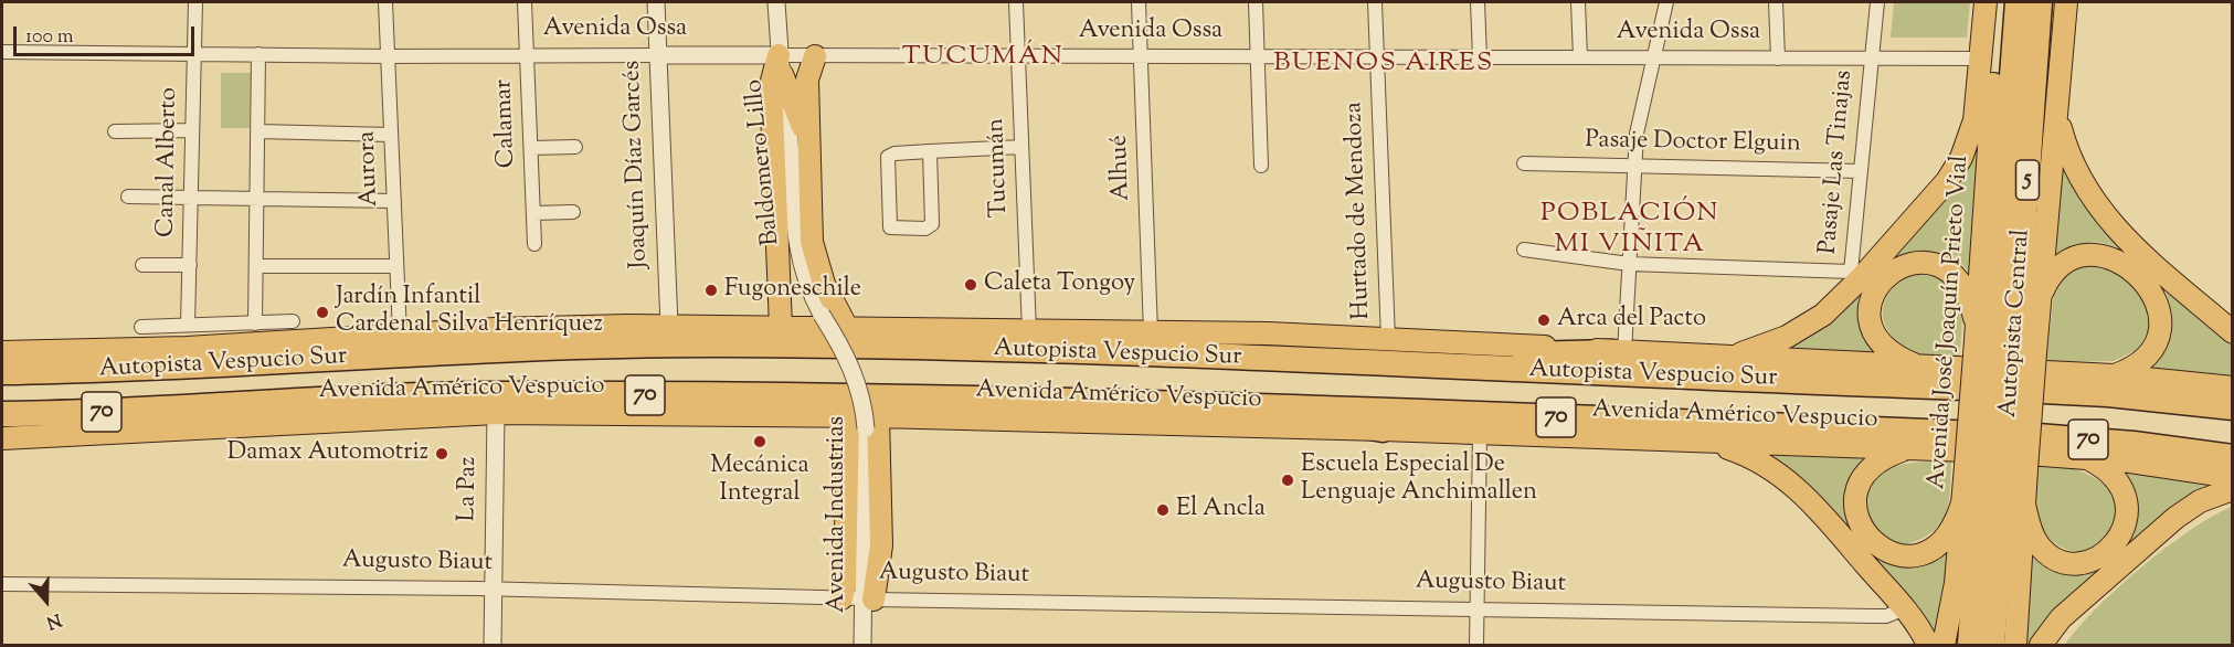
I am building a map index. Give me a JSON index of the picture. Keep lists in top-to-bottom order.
{
  "streets": {
    "highway": [
      "5",
      "Autopista Central",
      "Autopista Vespucio Sur",
      "70"
    ],
    "main road": ["Avenida José Joaquín Prieto Vial", "Avenida Américo Vespucio"],
    "street": [
      "Avenida Ossa",
      "Calamar",
      "Pasaje Doctor Elguin",
      "Canal Alberto",
      "Baldomero Lillo",
      "Pasaje Las Tinajas",
      "Joaquín Díaz Garcés",
      "Tucumán",
      "Alhué",
      "Aurora",
      "Hurtado de Mendoza",
      "La Paz",
      "Avenida Industrias",
      "Augusto Biaut"
    ]
  },
  "crossings": [
    ["Avenida Ossa", "Calamar"],
    ["Avenida Ossa", "Canal Alberto"],
    ["Avenida Ossa", "Baldomero Lillo"],
    ["Avenida Ossa", "Pasaje Las Tinajas"],
    ["Avenida Ossa", "Joaquín Díaz Garcés"],
    ["Avenida Ossa", "Tucumán"],
    ["Avenida Ossa", "Alhué"],
    ["Avenida Ossa", "Aurora"],
    ["Avenida Ossa", "Hurtado de Mendoza"],
    ["Avenida Ossa", "Avenida José Joaquín Prieto Vial"],
    ["Pasaje Doctor Elguin", "Pasaje Las Tinajas"],
    ["Baldomero Lillo", "Avenida Industrias"],
    ["Avenida José Joaquín Prieto Vial", "Autopista Central"],
    ["Avenida Américo Vespucio", "La Paz"],
    ["Avenida Américo Vespucio", "Avenida Industrias"],
    ["La Paz", "Augusto Biaut"],
    ["Avenida Industrias", "Augusto Biaut"]
  ],
  "districts": ["TUCUMÁN", "BUENOS AIRES", "POBLACIÓN MI VIÑITA"],
  "places": [
    "Caleta Tongoy",
    "Fugoneschile",
    "Jardín Infantil Cardenal Silva Henríquez",
    "Arca del Pacto",
    "Mecánica Integral",
    "Damax Automotriz",
    "Escuela Especial De Lenguaje Anchimallen",
    "El Ancla"
  ],
  "scale_bar": "100 m",
  "north": "bottom"
}
